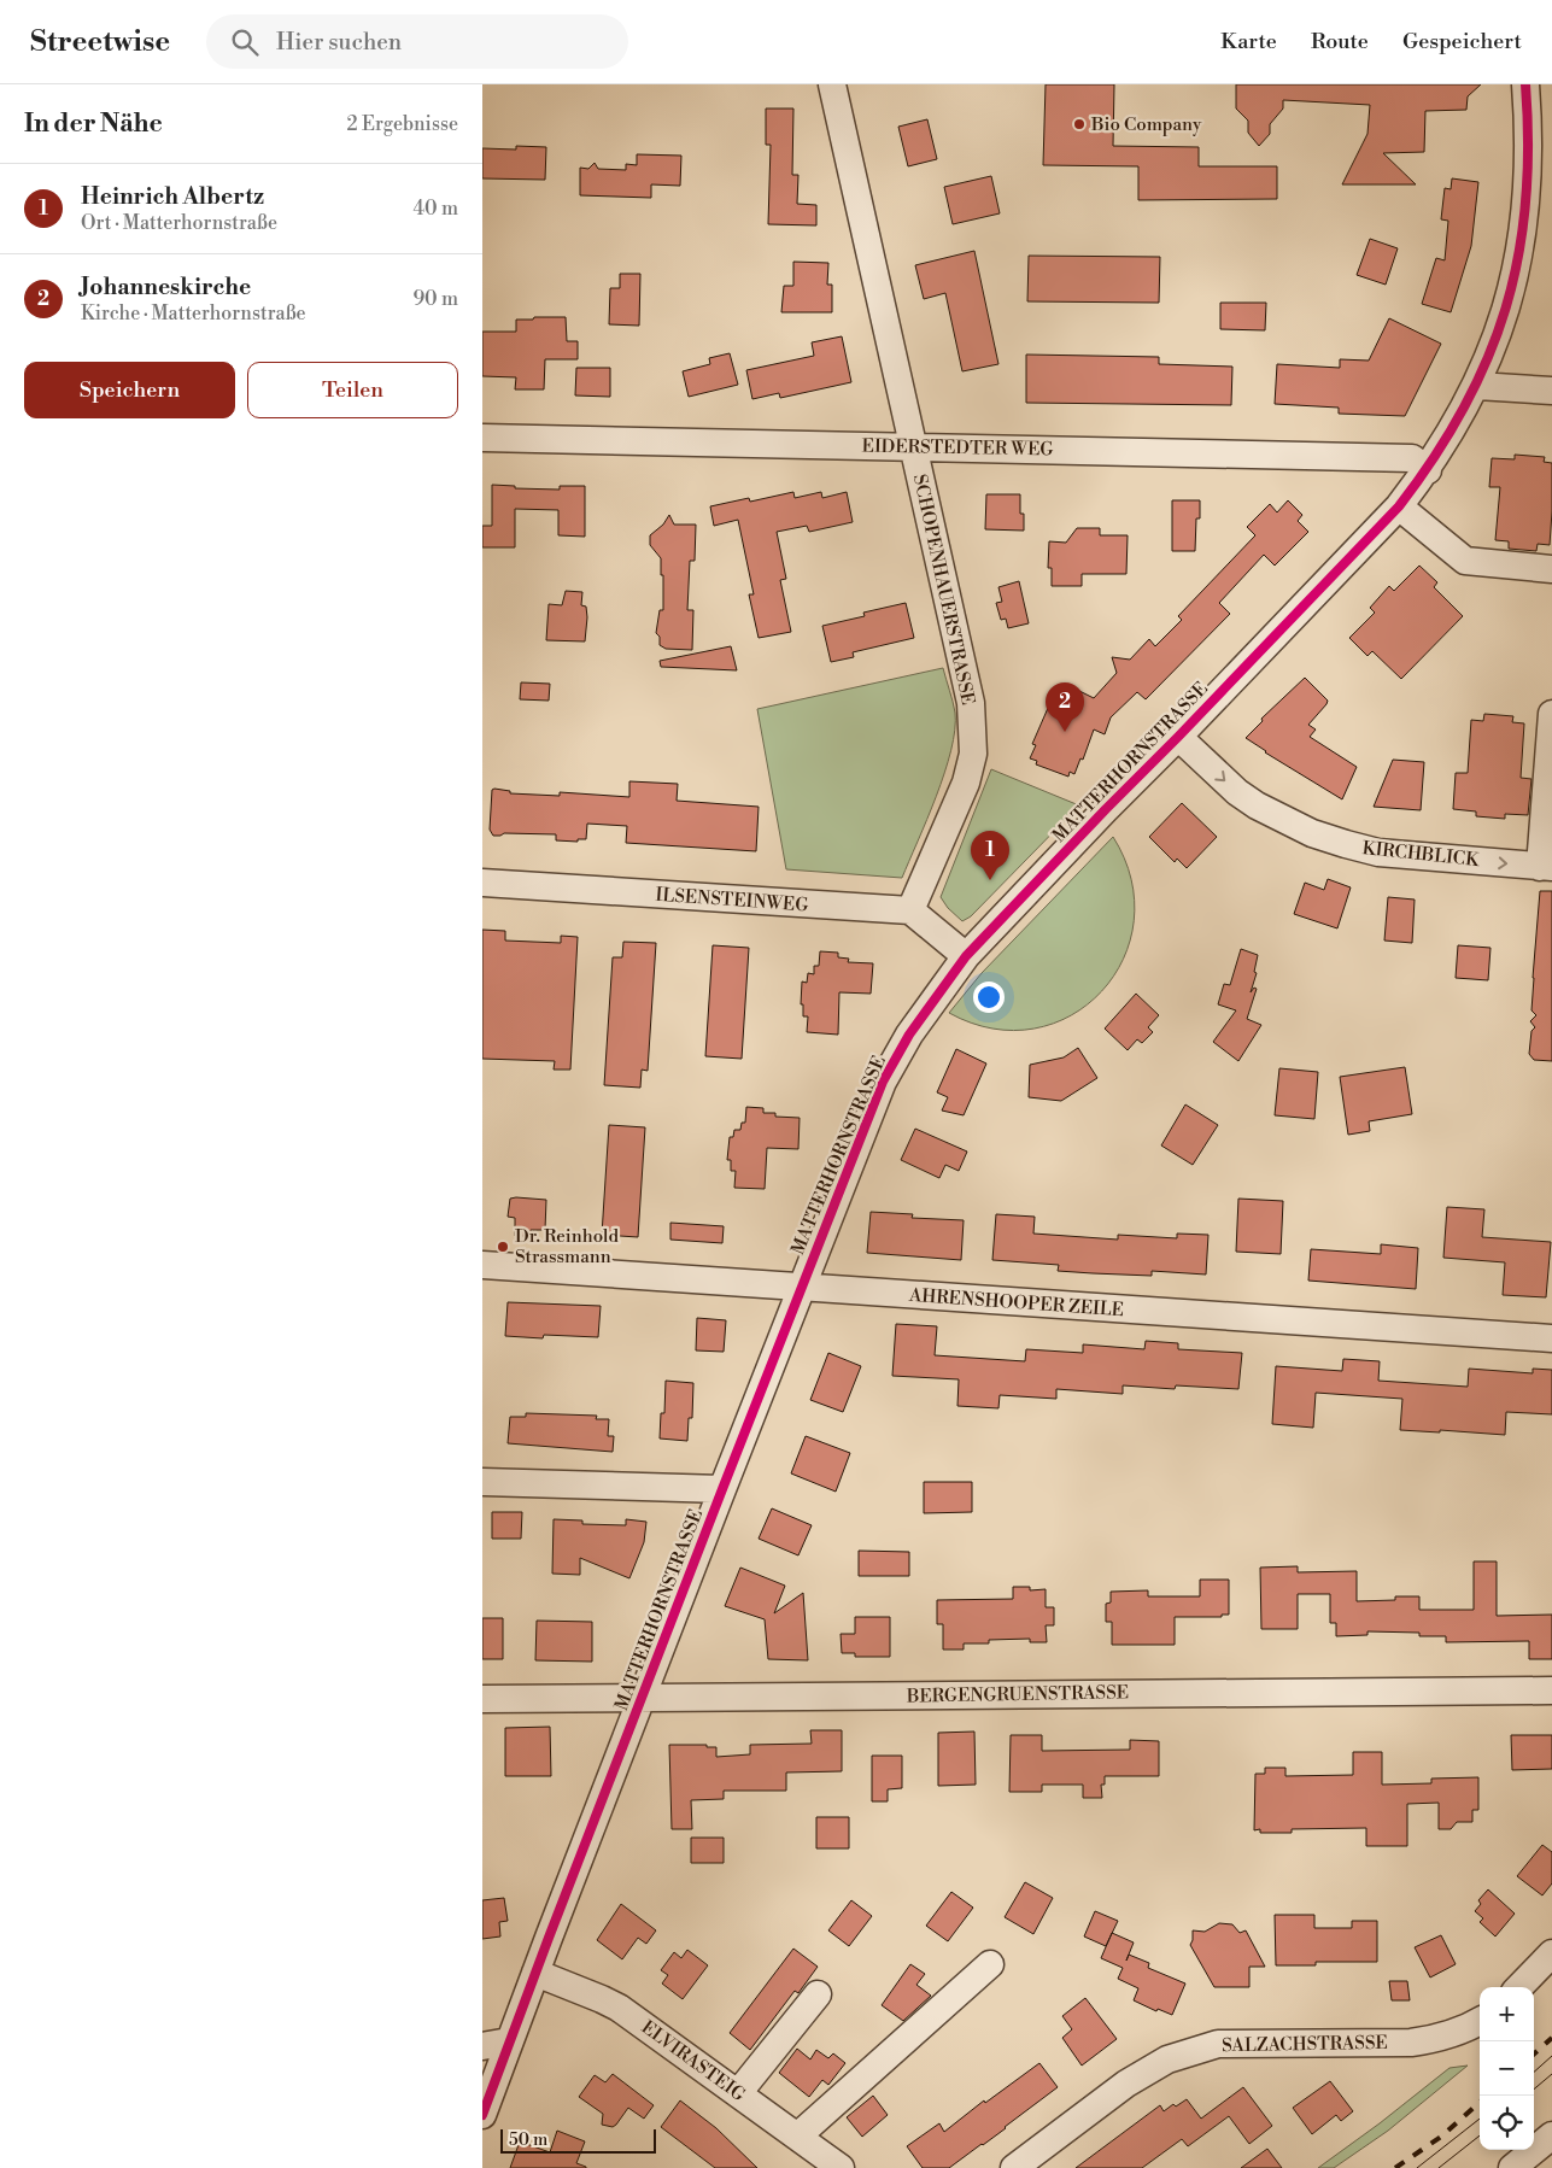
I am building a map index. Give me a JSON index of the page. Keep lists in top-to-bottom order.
{
  "streets": {
    "street": [
      "EIDERSTEDTER WEG",
      "SCHOPENHAUERSTRASSE",
      "MATTERHORNSTRASSE",
      "KIRCHBLICK",
      "ILSENSTEINWEG",
      "AHRENSHOOPER ZEILE",
      "BERGENGRUENSTRASSE",
      "SALZACHSTRASSE",
      "ELVIRASTEIG"
    ]
  },
  "crossings": [
    ["EIDERSTEDTER WEG", "SCHOPENHAUERSTRASSE"],
    ["EIDERSTEDTER WEG", "MATTERHORNSTRASSE"],
    ["SCHOPENHAUERSTRASSE", "ILSENSTEINWEG"],
    ["MATTERHORNSTRASSE", "KIRCHBLICK"],
    ["MATTERHORNSTRASSE", "AHRENSHOOPER ZEILE"],
    ["MATTERHORNSTRASSE", "BERGENGRUENSTRASSE"],
    ["MATTERHORNSTRASSE", "ELVIRASTEIG"]
  ],
  "one_way": ["KIRCHBLICK"],
  "places": ["Bio Company", "Dr. Reinhold Strassmann"],
  "scale_bar": "50 m",
  "page": {
    "header": "Streetwise",
    "search": "Hier suchen",
    "nav": ["Karte", "Route", "Gespeichert"],
    "heading": ["In der Nähe", "2 Ergebnisse"],
    "list": [
      {
        "mark": "1",
        "name": "Heinrich Albertz",
        "note": "Ort · Matterhornstraße",
        "value": "40 m"
      },
      {
        "mark": "2",
        "name": "Johanneskirche",
        "note": "Kirche · Matterhornstraße",
        "value": "90 m"
      }
    ],
    "buttons": ["Speichern", "Teilen"],
    "pins": ["2", "1"],
    "map_buttons": ["+", "−"],
    "scale": "50 m"
  }
}
